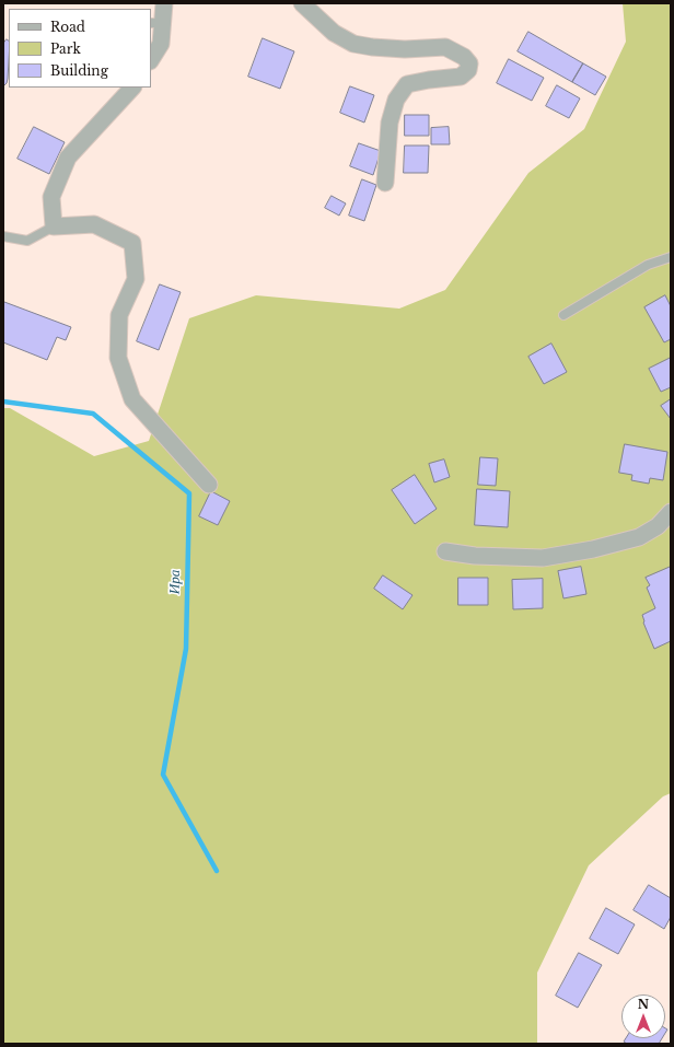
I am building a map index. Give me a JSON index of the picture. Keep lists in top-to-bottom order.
{
  "water": ["Ира"],
  "legend": ["Road", "Park", "Building"],
  "north": "top"
}
